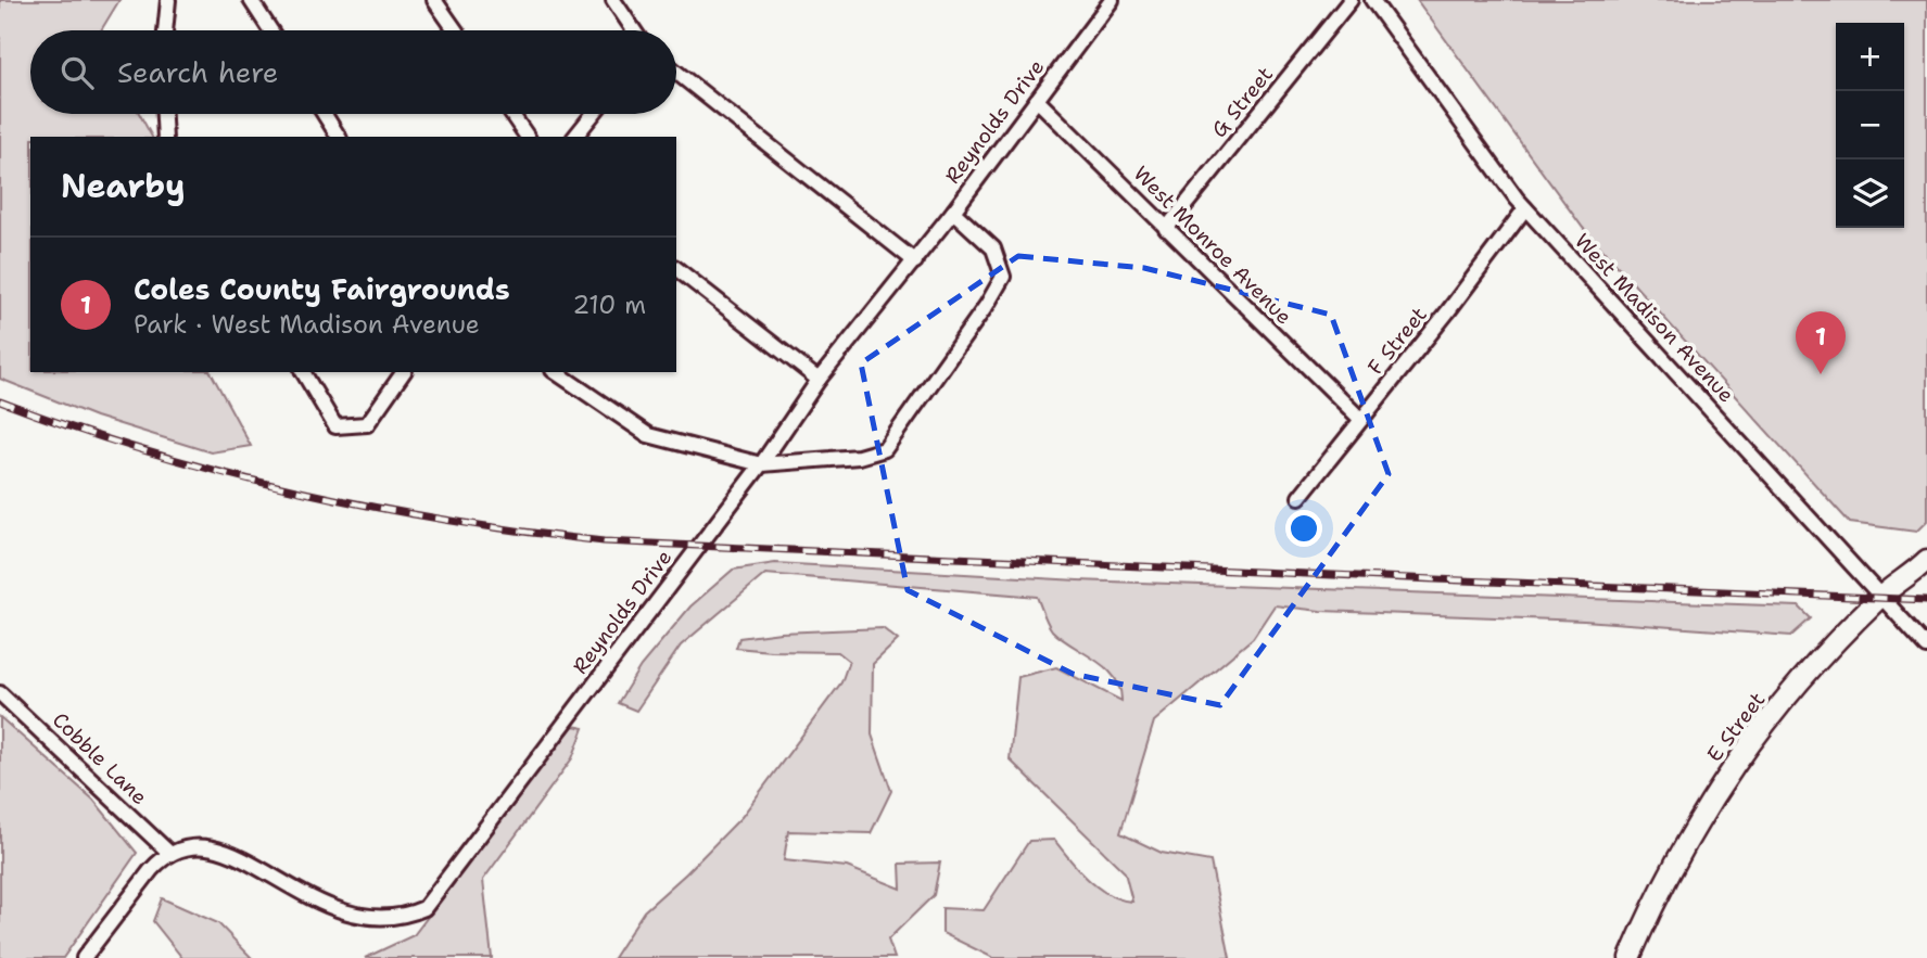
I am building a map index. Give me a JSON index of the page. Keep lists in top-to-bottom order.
{
  "streets": {
    "street": [
      "G Street",
      "Reynolds Drive",
      "West Monroe Avenue",
      "West Madison Avenue",
      "F Street",
      "E Street",
      "Cobble Lane"
    ]
  },
  "crossings": [
    ["G Street", "West Monroe Avenue"],
    ["Reynolds Drive", "West Monroe Avenue"],
    ["West Monroe Avenue", "F Street"],
    ["West Madison Avenue", "F Street"],
    ["West Madison Avenue", "E Street"]
  ],
  "page": {
    "map_buttons": ["+", "−"],
    "search": "Search here",
    "heading": "Nearby",
    "list": [
      {
        "mark": "1",
        "name": "Coles County Fairgrounds",
        "note": "Park · West Madison Avenue",
        "value": "210 m"
      }
    ],
    "pins": "1"
  }
}
